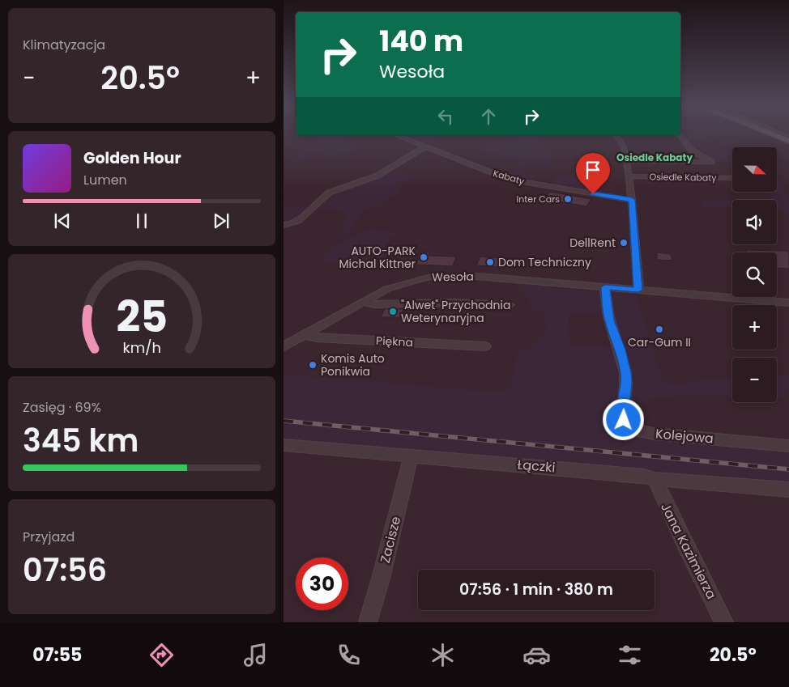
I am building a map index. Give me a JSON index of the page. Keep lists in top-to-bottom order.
{
  "streets": {
    "street": [
      "Kabaty",
      "Osiedle Kabaty",
      "Wesoła",
      "Piękna",
      "Kolejowa",
      "Łączki",
      "Zacisze",
      "Jana Kazimierza"
    ]
  },
  "crossings": [
    ["Wesoła", "Piękna"],
    ["Wesoła", "Kolejowa"],
    ["Łączki", "Zacisze"],
    ["Łączki", "Jana Kazimierza"]
  ],
  "districts": ["Osiedle Kabaty"],
  "places": [
    "Inter Cars",
    "DellRent",
    "AUTO-PARK Michal Kittner",
    "Dom Techniczny",
    "\"Alwet\" Przychodnia Weterynaryjna",
    "Car-Gum II",
    "Komis Auto Ponikwia"
  ],
  "north": "right",
  "page": {
    "tile": [
      "Klimatyzacja",
      ["Zasięg · 69%", "345 km"],
      ["Przyjazd", "07:56"]
    ],
    "turn": ["140 m", "Wesoła"],
    "heat": ["−", "20.5°", "+"],
    "song": ["Golden Hour", "Lumen"],
    "map_buttons": ["+", "−"],
    "limit": "30",
    "trip": "07:56 · 1 min · 380 m",
    "tabs": ["07:55", "20.5°"],
    "gauge": ["25", "km/h"]
  }
}
